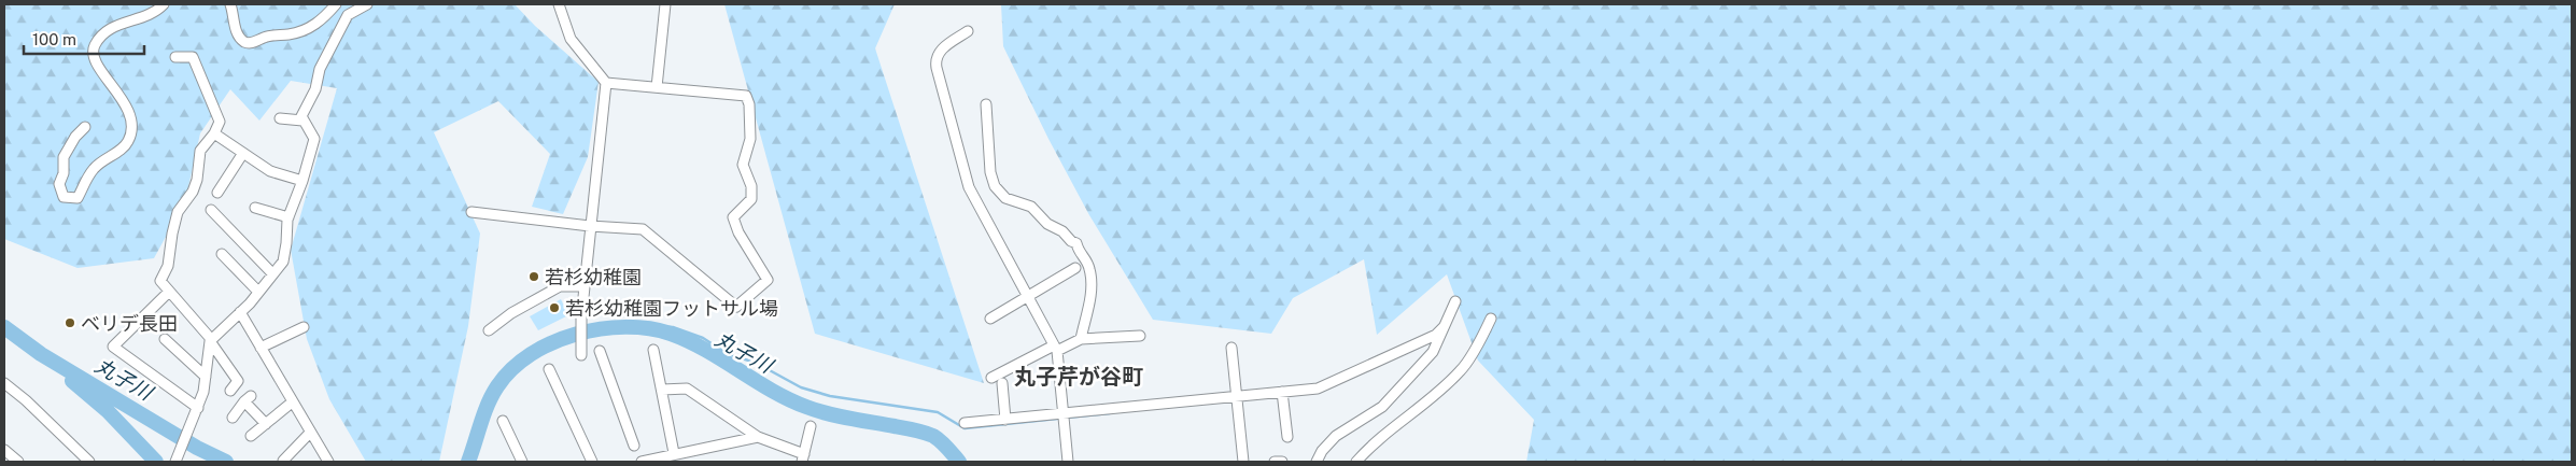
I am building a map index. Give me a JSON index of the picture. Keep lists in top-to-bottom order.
{
  "districts": ["丸子芹が谷町"],
  "water": ["丸子川"],
  "places": ["若杉幼稚園", "若杉幼稚園フットサル場", "ベリデ長田"],
  "scale_bar": "100 m"
}
